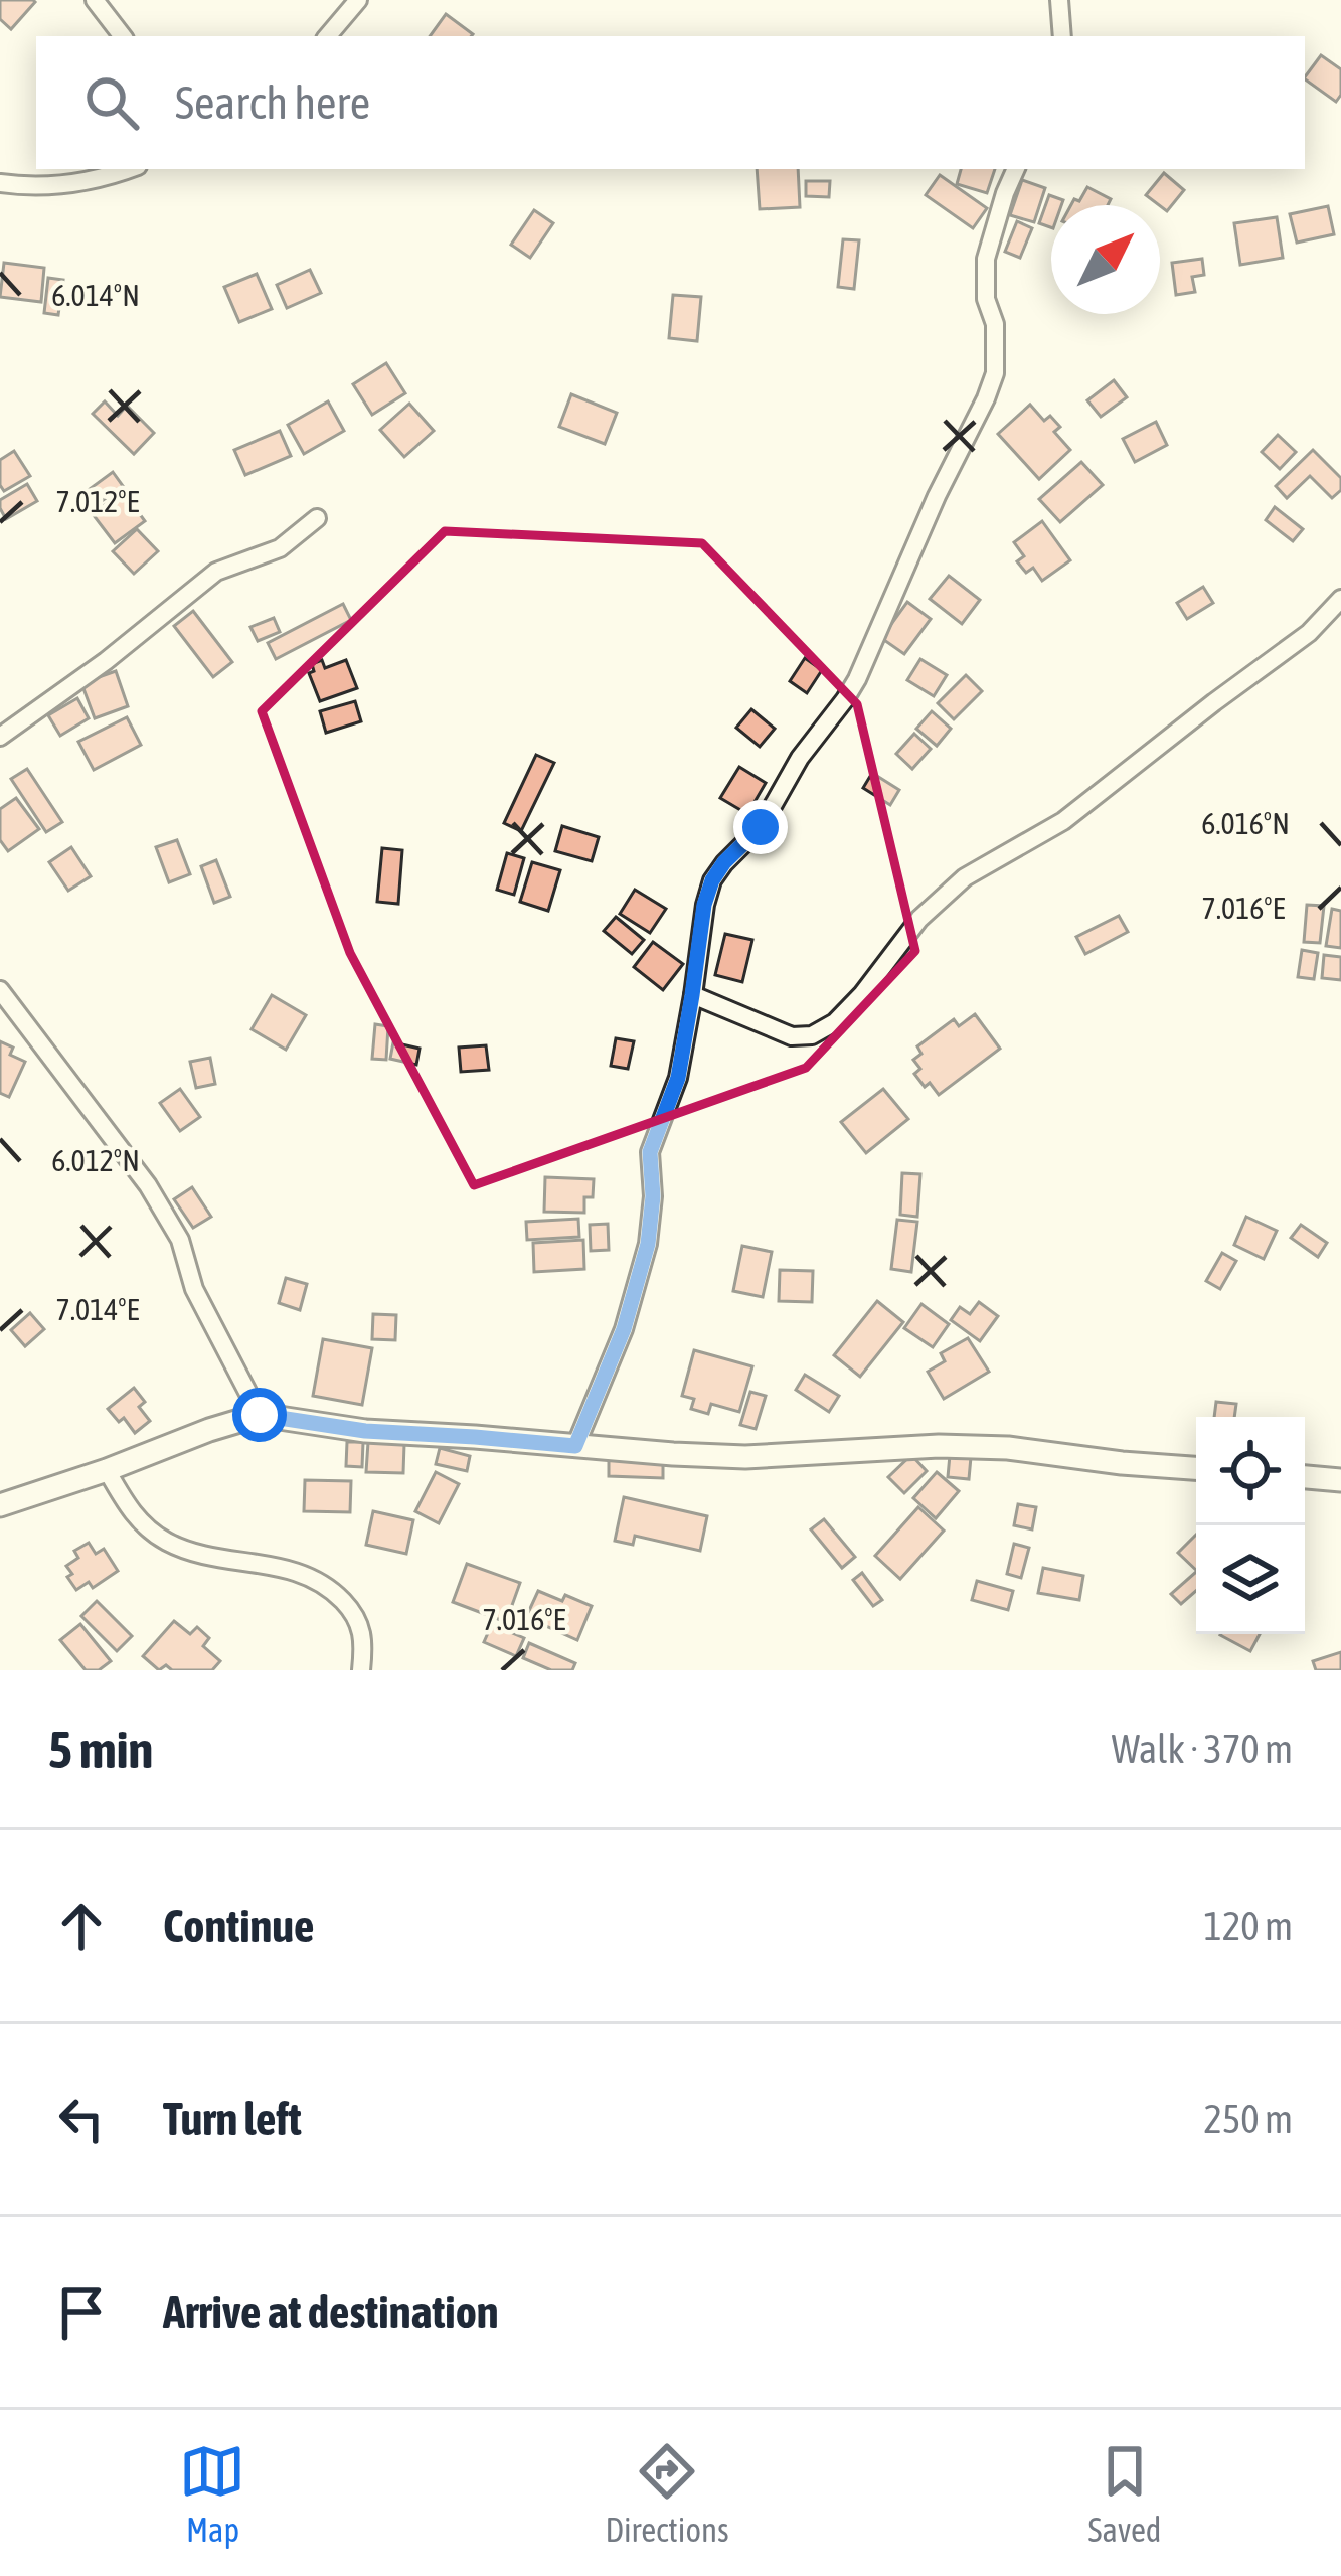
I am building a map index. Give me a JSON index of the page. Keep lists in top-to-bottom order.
{
  "north": "top right",
  "page": {
    "search": "Search here",
    "heading": ["5 min", "Walk · 370 m"],
    "list": [
      ["Continue", "120 m"],
      ["Turn left", "250 m"],
      "Arrive at destination"
    ],
    "nav": ["Map", "Directions", "Saved"]
  },
  "coordinates": [
    "6.014°N",
    "7.012°E",
    "6.016°N",
    "7.016°E",
    "6.012°N",
    "7.014°E"
  ]
}
